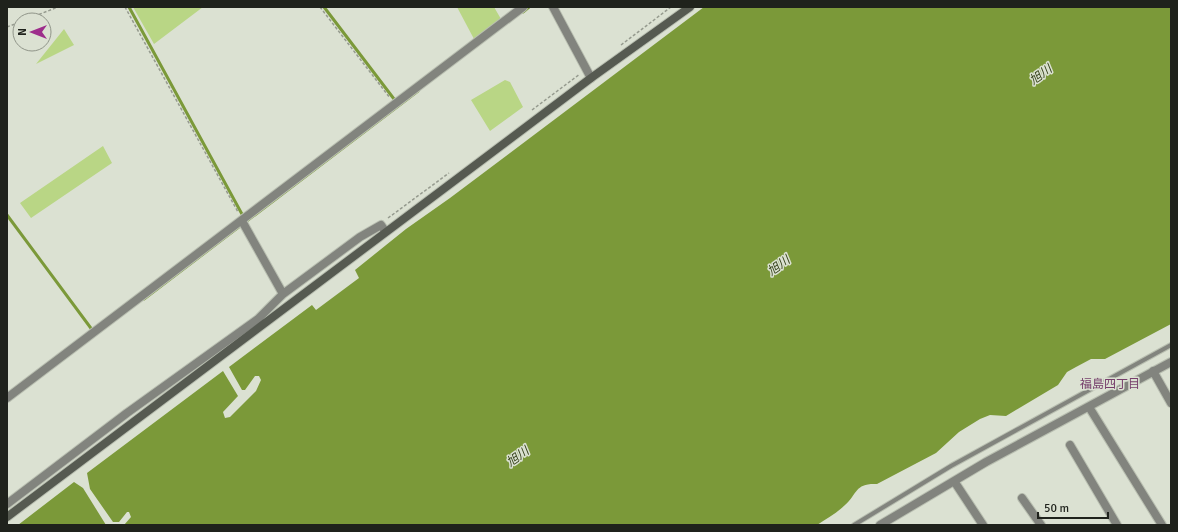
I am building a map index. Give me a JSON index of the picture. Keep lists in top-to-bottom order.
{
  "districts": ["福島四丁目"],
  "water": ["旭川"],
  "scale_bar": "50 m",
  "north": "left"
}
